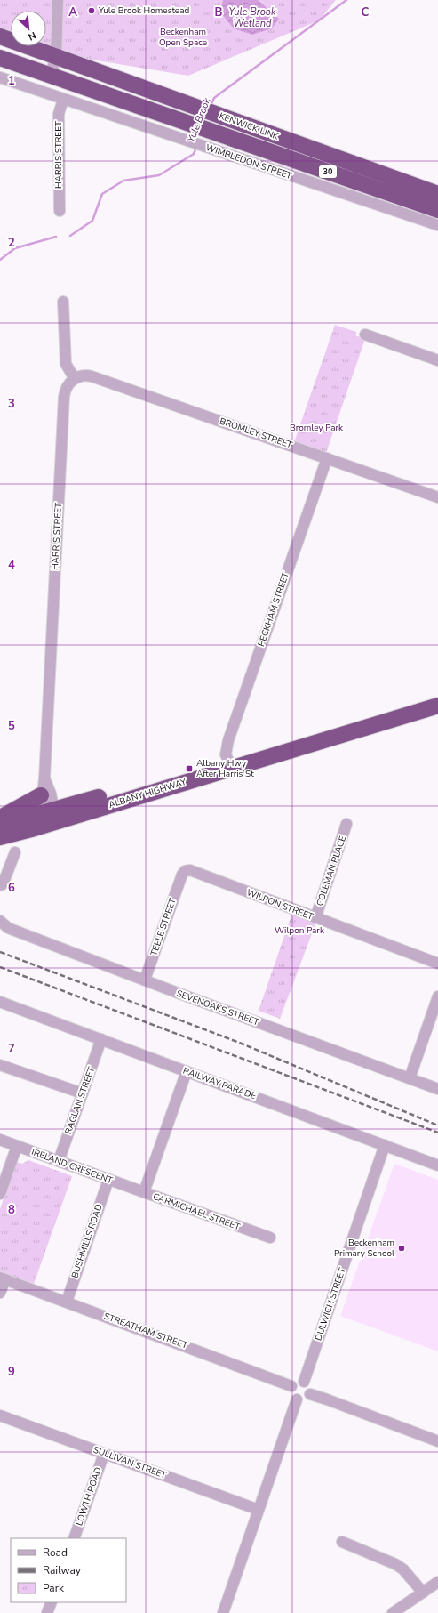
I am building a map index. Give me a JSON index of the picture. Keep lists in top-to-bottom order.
{
  "streets": {
    "highway": ["KENWICK LINK", "30", "ALBANY HIGHWAY"],
    "street": [
      "HARRIS STREET",
      "WIMBLEDON STREET",
      "BROMLEY STREET",
      "PECKHAM STREET",
      "COLEMAN PLACE",
      "WILPON STREET",
      "TEELE STREET",
      "SEVENOAKS STREET",
      "RAILWAY PARADE",
      "RAGLAN STREET",
      "IRELAND CRESCENT",
      "CARMICHAEL STREET",
      "BUSHMILLS ROAD",
      "DULWICH STREET",
      "STREATHAM STREET",
      "SULLIVAN STREET",
      "LOWTH ROAD"
    ]
  },
  "crossings": [
    ["HARRIS STREET", "WIMBLEDON STREET"],
    ["HARRIS STREET", "BROMLEY STREET"],
    ["HARRIS STREET", "ALBANY HIGHWAY"],
    ["BROMLEY STREET", "PECKHAM STREET"],
    ["PECKHAM STREET", "ALBANY HIGHWAY"],
    ["COLEMAN PLACE", "WILPON STREET"],
    ["WILPON STREET", "TEELE STREET"],
    ["TEELE STREET", "SEVENOAKS STREET"],
    ["RAILWAY PARADE", "RAGLAN STREET"],
    ["RAILWAY PARADE", "CARMICHAEL STREET"],
    ["RAILWAY PARADE", "DULWICH STREET"],
    ["RAGLAN STREET", "IRELAND CRESCENT"],
    ["IRELAND CRESCENT", "CARMICHAEL STREET"],
    ["IRELAND CRESCENT", "BUSHMILLS ROAD"],
    ["BUSHMILLS ROAD", "STREATHAM STREET"],
    ["DULWICH STREET", "STREATHAM STREET"],
    ["SULLIVAN STREET", "LOWTH ROAD"]
  ],
  "water": ["Yule Brook Wetland", "Yule Brook"],
  "parks": ["Beckenham Open Space", "Bromley Park", "Wilpon Park"],
  "places": {
    "other": ["Yule Brook Homestead", "Beckenham Primary School"],
    "transit": ["Albany Hwy After Harris St"]
  },
  "legend": ["Road", "Railway", "Park"],
  "north": "bottom right",
  "grid": {
    "columns": ["A", "B", "C"],
    "rows": [
      "1",
      "2",
      "3",
      "4",
      "5",
      "6",
      "7",
      "8",
      "9"
    ]
  }
}
